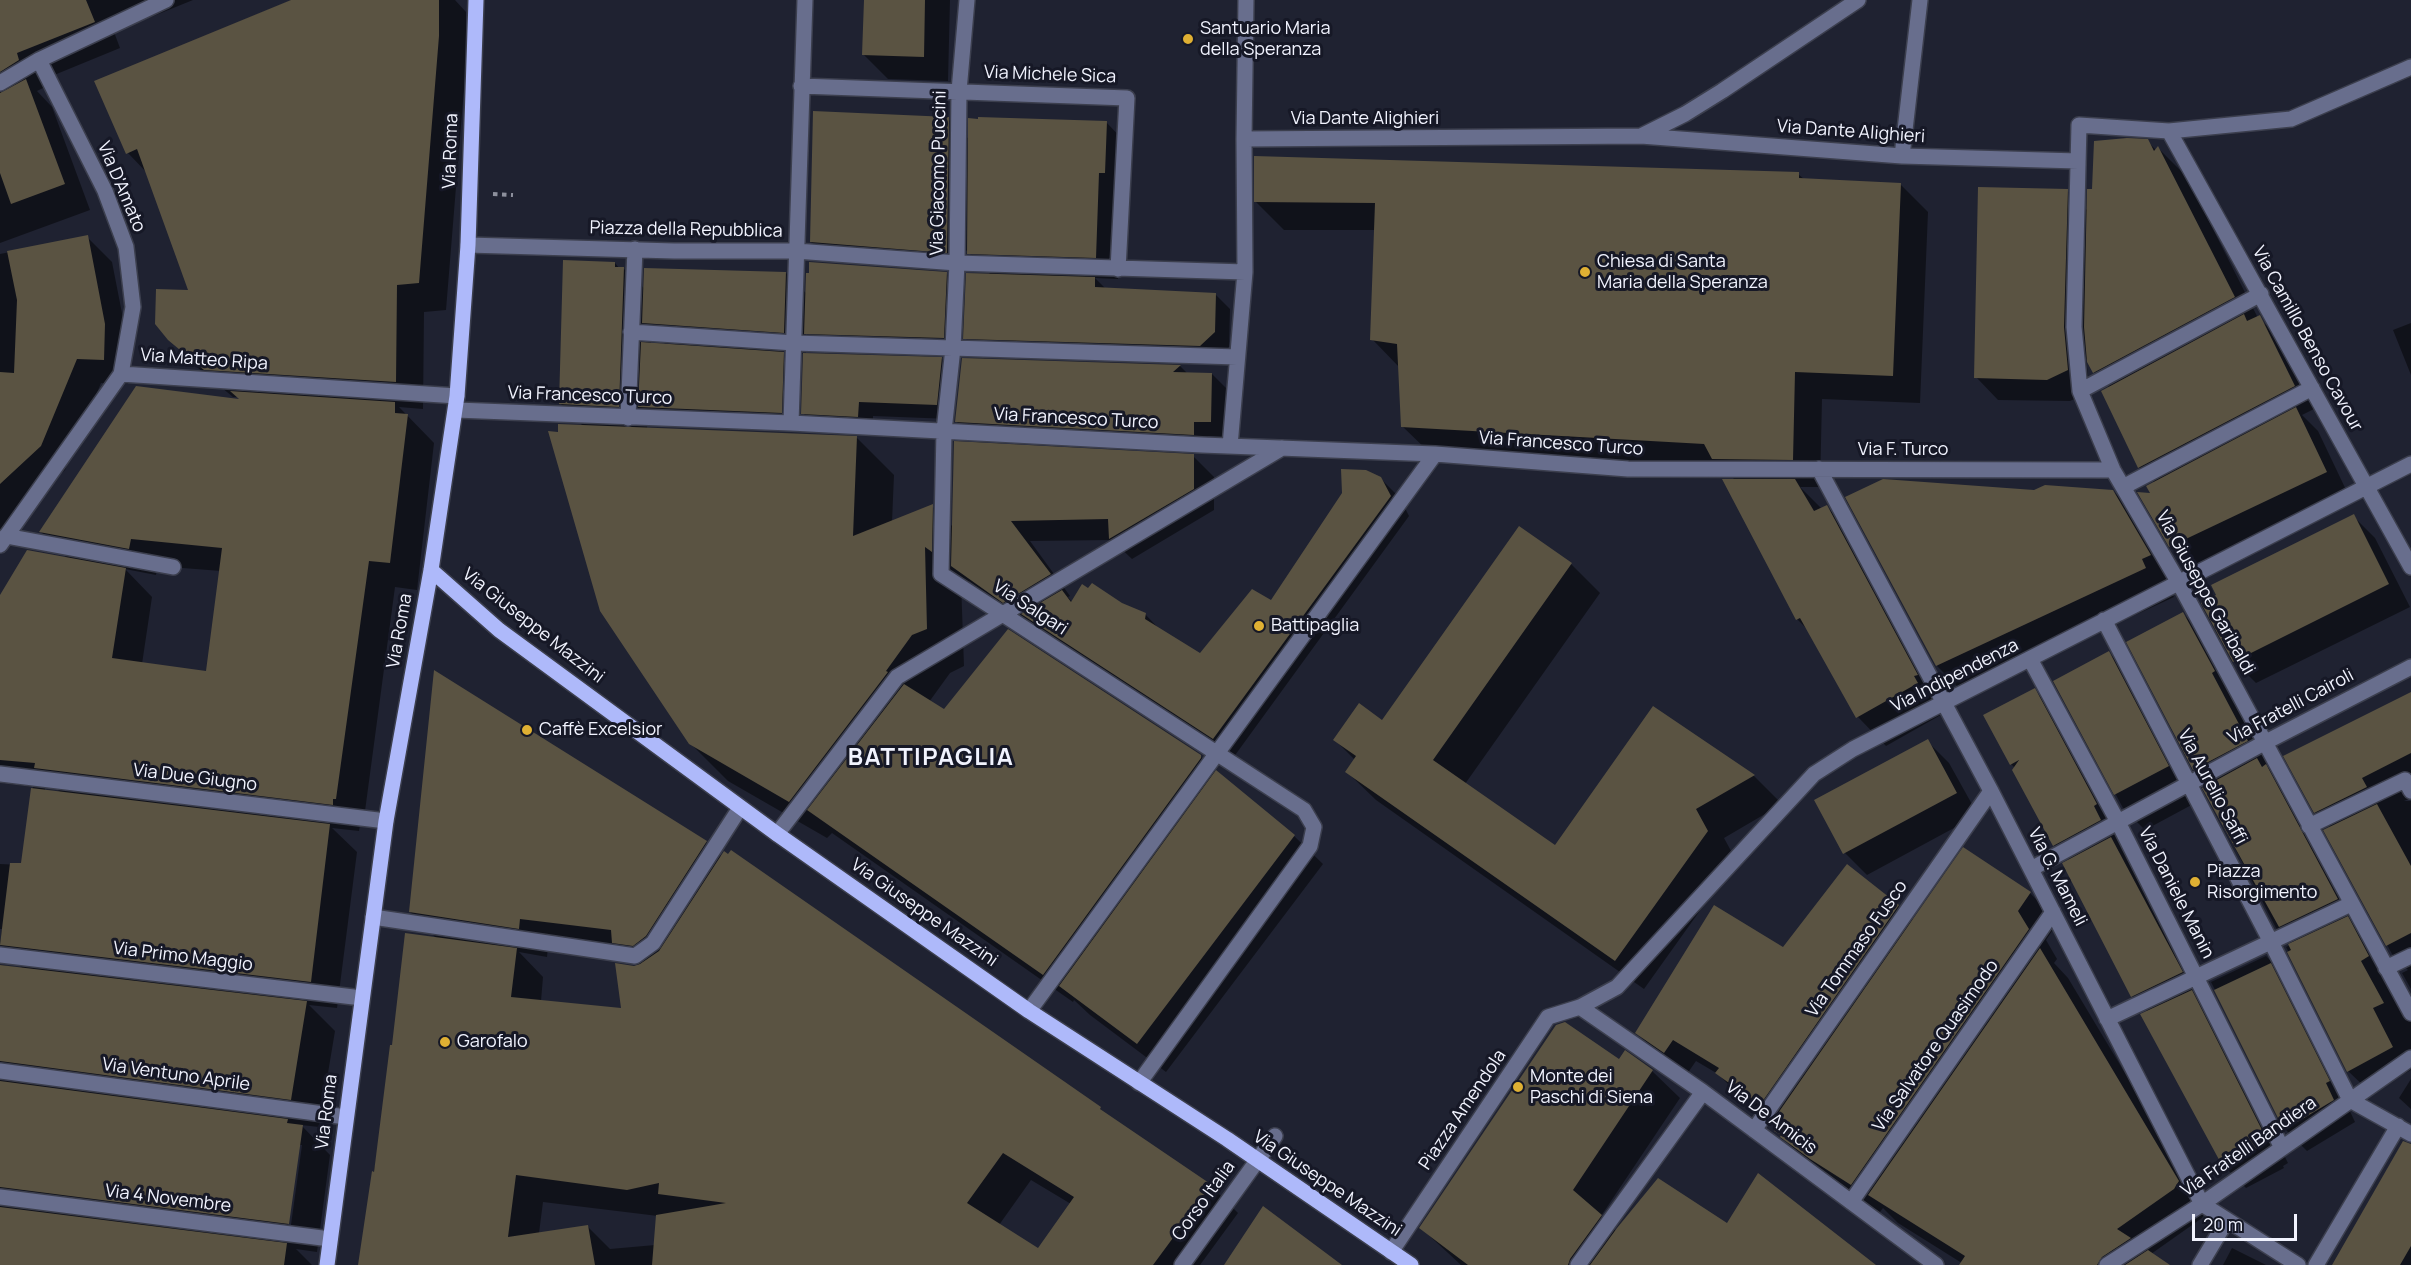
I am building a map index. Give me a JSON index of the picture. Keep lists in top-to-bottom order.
{
  "streets": {
    "main road": ["Via Roma", "Via Giuseppe Mazzini"],
    "street": [
      "Via Michele Sica",
      "Via Dante Alighieri",
      "Via Giacomo Puccini",
      "Via D'Amato",
      "Piazza della Repubblica",
      "Via Camillo Benso Cavour",
      "Via Matteo Ripa",
      "Via Francesco Turco",
      "Via F. Turco",
      "Via Giuseppe Garibaldi",
      "Via Salgari",
      "Via Indipendenza",
      "Via Fratelli Cairoli",
      "Via Due Giugno",
      "Via Aurelio Saffi",
      "Via G. Mameli",
      "Via Daniele Manin",
      "Via Tommaso Fusco",
      "Via Primo Maggio",
      "Via Salvatore Quasimodo",
      "Via Ventuno Aprile",
      "Piazza Amendola",
      "Via De Amicis",
      "Via Fratelli Bandiera",
      "Via 4 Novembre",
      "Corso Italia"
    ]
  },
  "crossings": [
    ["Via Michele Sica", "Via Giacomo Puccini"],
    ["Via Michele Sica", "Piazza della Repubblica"],
    ["Via Dante Alighieri", "Via Giuseppe Garibaldi"],
    ["Via Roma", "Piazza della Repubblica"],
    ["Via Roma", "Via Matteo Ripa"],
    ["Via Roma", "Via Francesco Turco"],
    ["Via Roma", "Via Giuseppe Mazzini"],
    ["Via Roma", "Via Due Giugno"],
    ["Via Roma", "Via Primo Maggio"],
    ["Via Roma", "Via Ventuno Aprile"],
    ["Via Roma", "Via 4 Novembre"],
    ["Via Giacomo Puccini", "Via Francesco Turco"],
    ["Via Giacomo Puccini", "Via Salgari"],
    ["Via D'Amato", "Via Matteo Ripa"],
    ["Via Camillo Benso Cavour", "Via Indipendenza"],
    ["Via Matteo Ripa", "Via Francesco Turco"],
    ["Via Francesco Turco", "Via F. Turco"],
    ["Via Francesco Turco", "Via Salgari"],
    ["Via F. Turco", "Via Giuseppe Garibaldi"],
    ["Via F. Turco", "Via G. Mameli"],
    ["Via Giuseppe Garibaldi", "Via Indipendenza"],
    ["Via Giuseppe Garibaldi", "Via Fratelli Cairoli"],
    ["Via Salgari", "Via Giuseppe Mazzini"],
    ["Via Giuseppe Mazzini", "Piazza Amendola"],
    ["Via Giuseppe Mazzini", "Corso Italia"],
    ["Via Indipendenza", "Via Aurelio Saffi"],
    ["Via Indipendenza", "Via G. Mameli"],
    ["Via Indipendenza", "Via Daniele Manin"],
    ["Via Indipendenza", "Piazza Amendola"],
    ["Via Indipendenza", "Via De Amicis"],
    ["Via Fratelli Cairoli", "Via Aurelio Saffi"],
    ["Via Fratelli Cairoli", "Via G. Mameli"],
    ["Via Fratelli Cairoli", "Via Daniele Manin"],
    ["Via Aurelio Saffi", "Via Fratelli Bandiera"],
    ["Via G. Mameli", "Via Tommaso Fusco"],
    ["Via G. Mameli", "Via Salvatore Quasimodo"],
    ["Via G. Mameli", "Via Fratelli Bandiera"],
    ["Via Daniele Manin", "Via Fratelli Bandiera"],
    ["Via Tommaso Fusco", "Via De Amicis"],
    ["Via Salvatore Quasimodo", "Via De Amicis"],
    ["Piazza Amendola", "Via De Amicis"]
  ],
  "districts": ["BATTIPAGLIA"],
  "places": [
    "Santuario Maria della Speranza",
    "Chiesa di Santa Maria della Speranza",
    "Battipaglia",
    "Caffè Excelsior",
    "Piazza Risorgimento",
    "Garofalo",
    "Monte dei Paschi di Siena"
  ],
  "scale_bar": "20 m"
}
